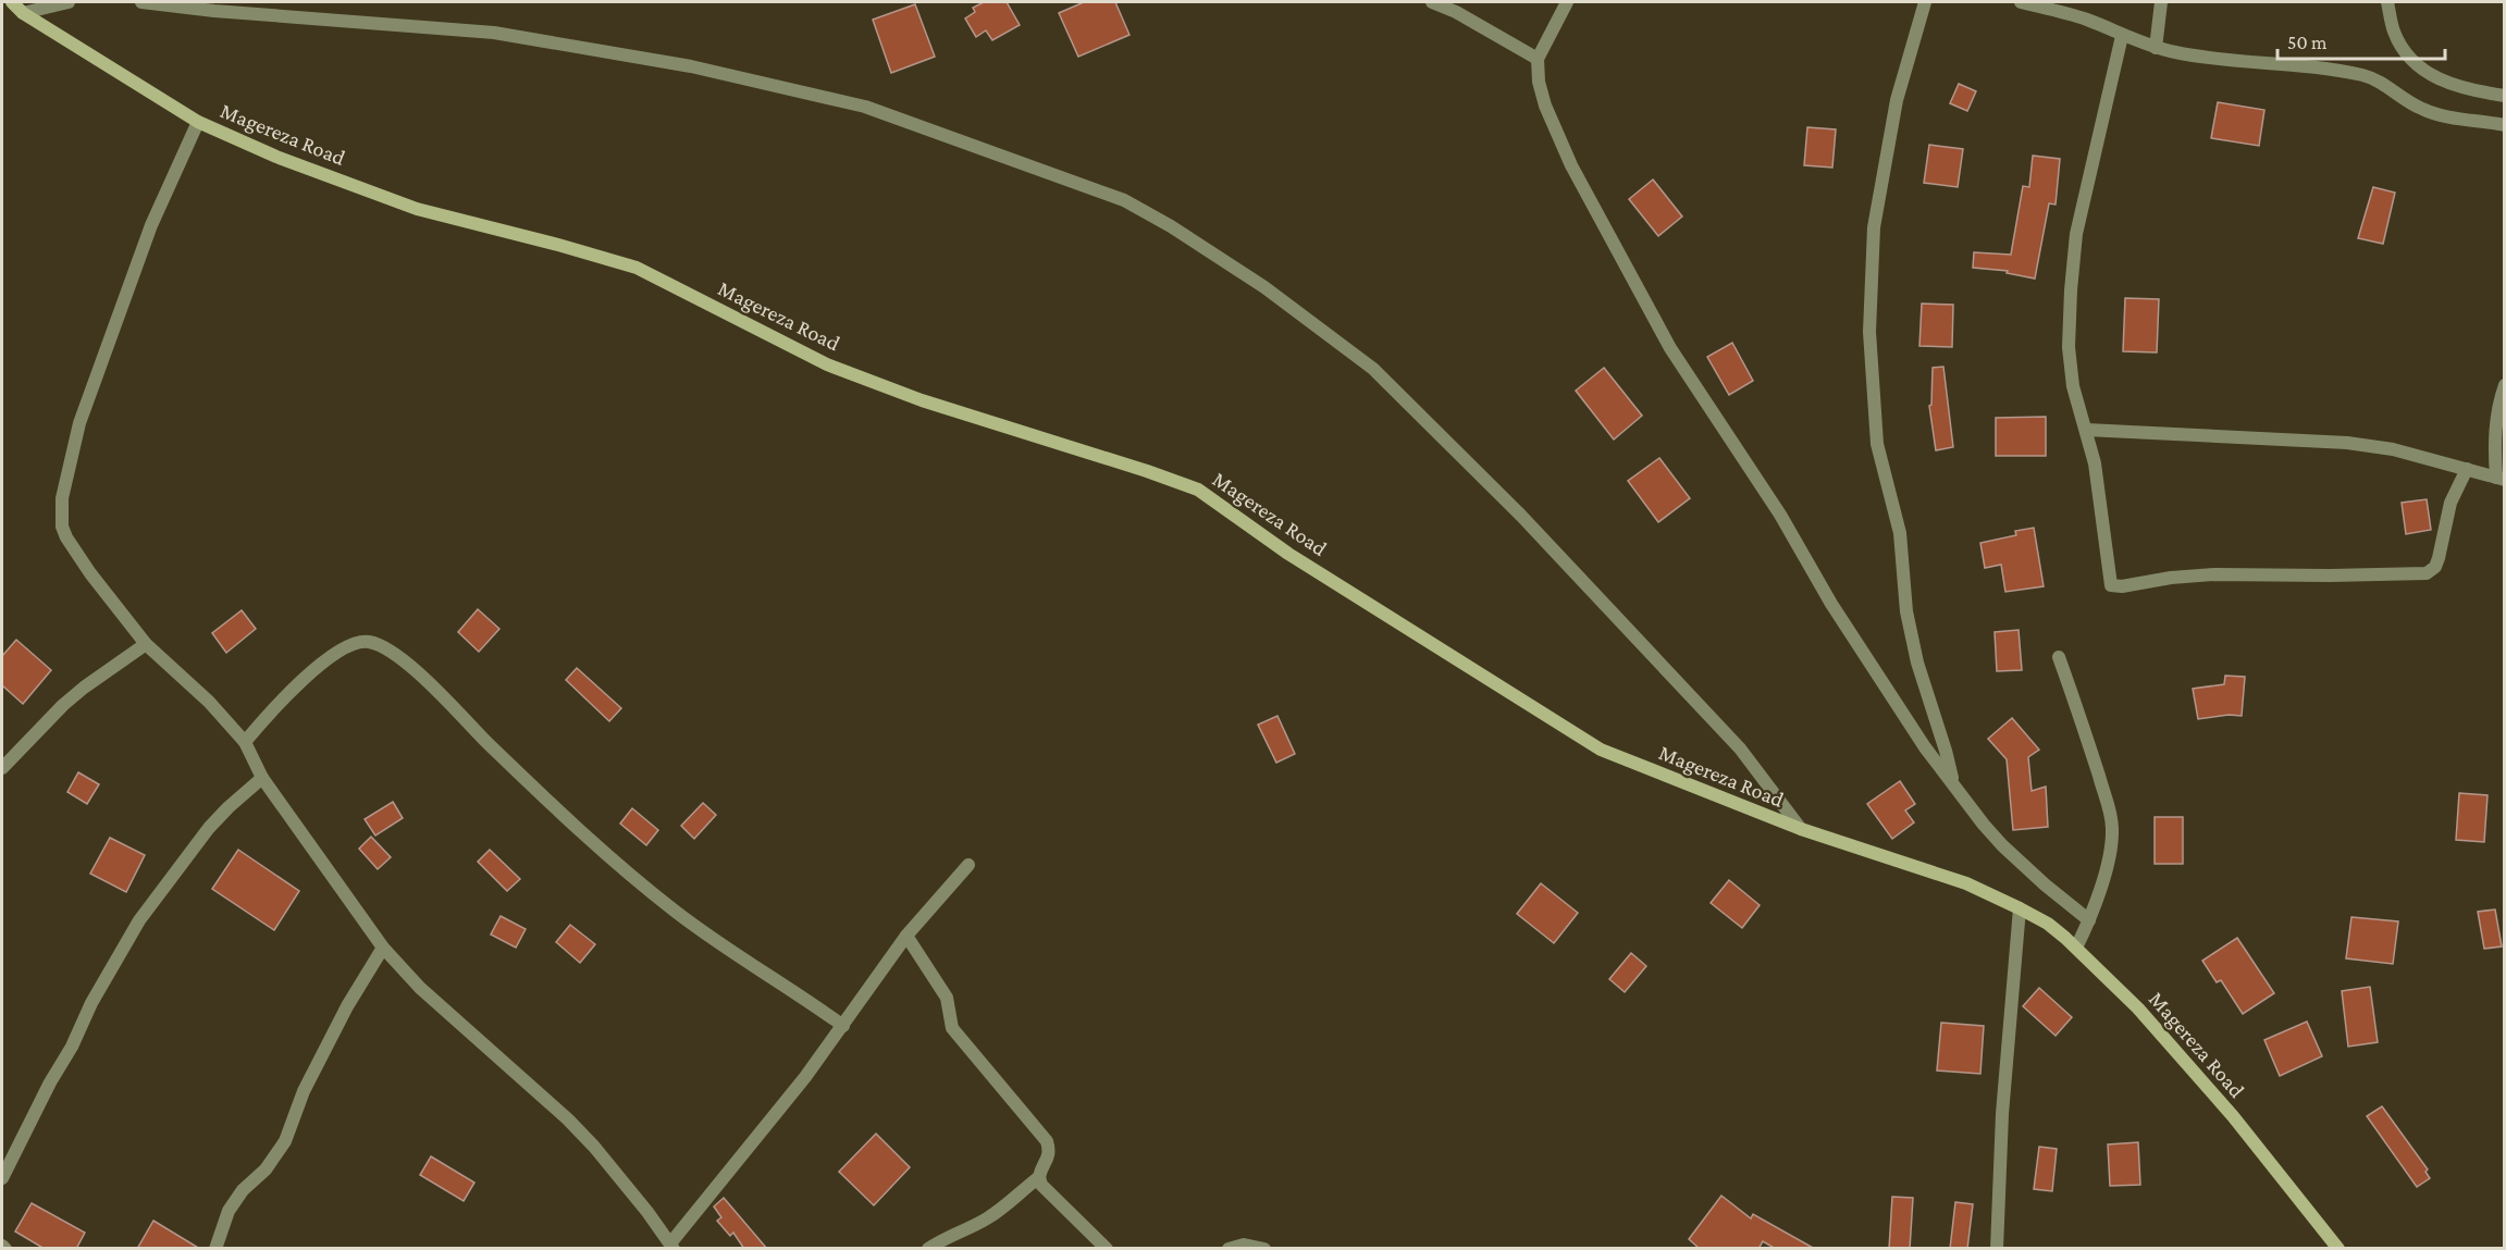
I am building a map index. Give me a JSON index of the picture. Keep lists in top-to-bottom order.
{
  "streets": {
    "street": ["Magereza Road"]
  },
  "scale_bar": "50 m"
}
